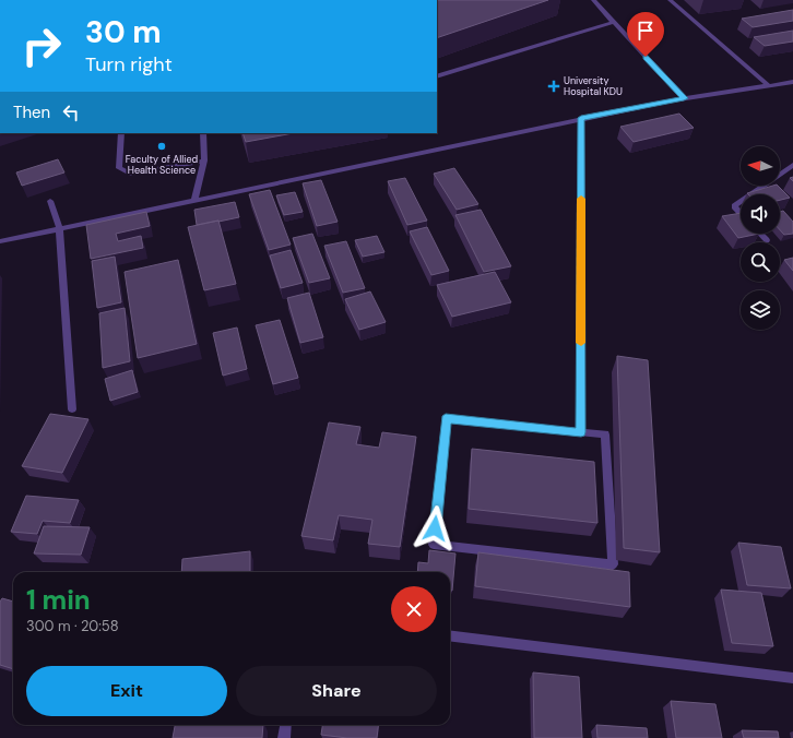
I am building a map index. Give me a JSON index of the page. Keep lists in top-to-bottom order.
{
  "places": {
    "health": ["University Hospital KDU"],
    "other": ["Faculty of Allied Health Science"]
  },
  "north": "left",
  "page": {
    "turn": ["30 m", "Turn right"],
    "then": "Then",
    "heading": ["1 min", "300 m · 20:58"],
    "buttons": ["Exit", "Share"]
  }
}
